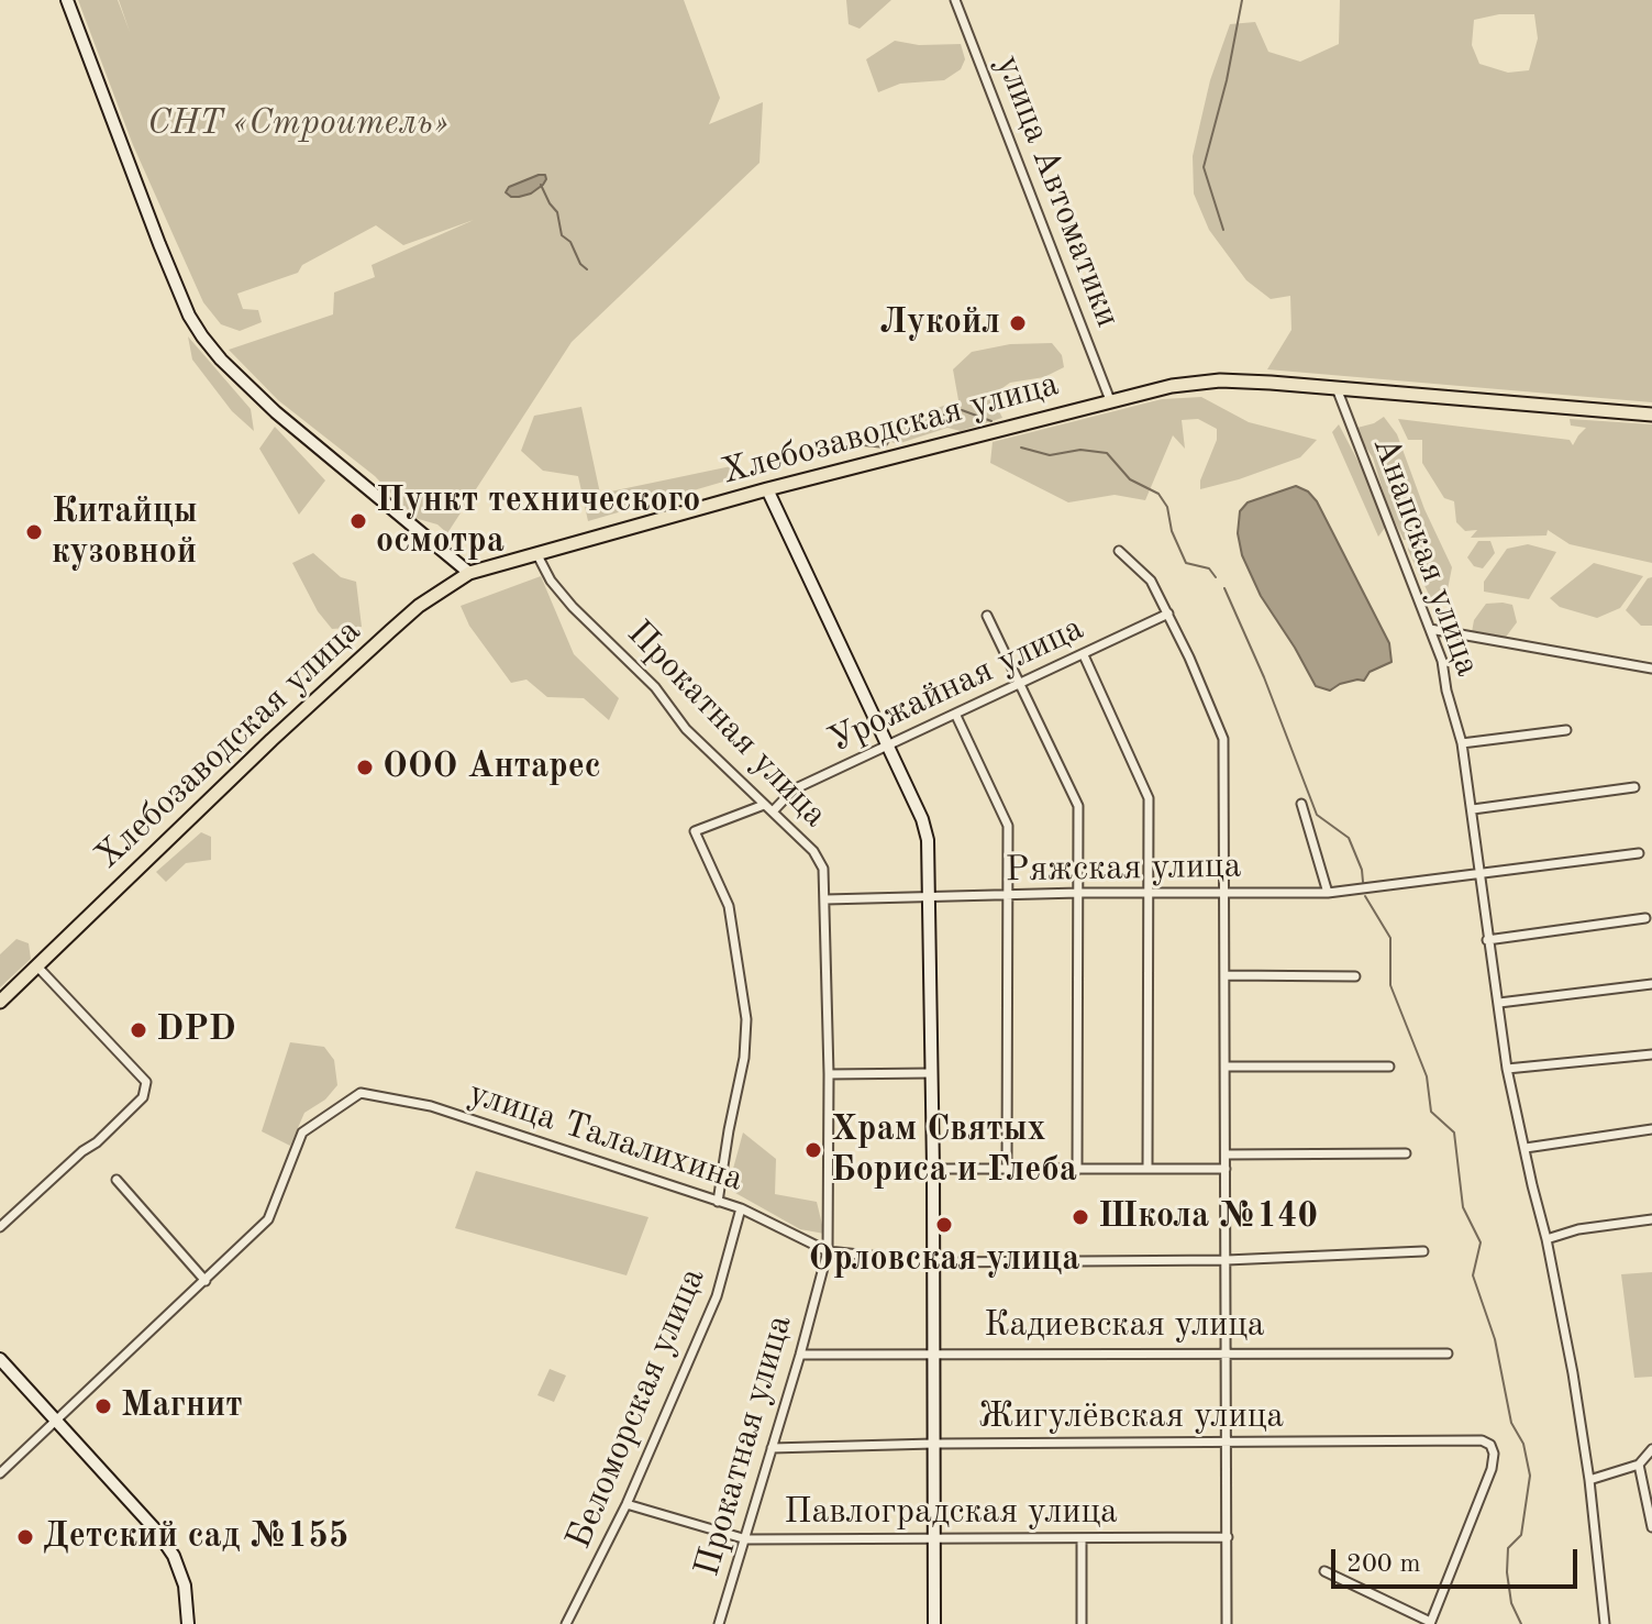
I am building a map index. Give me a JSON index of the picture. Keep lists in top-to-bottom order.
{
  "streets": {
    "main road": ["Хлебозаводская улица"],
    "street": [
      "улица Автоматики",
      "Анапская улица",
      "Урожайная улица",
      "Прокатная улица",
      "Ряжская улица",
      "улица Талалихина",
      "Кадиевская улица",
      "Беломорская улица",
      "Жигулёвская улица",
      "Павлоградская улица"
    ]
  },
  "crossings": [
    ["улица Автоматики", "Хлебозаводская улица"],
    ["Хлебозаводская улица", "Анапская улица"],
    ["Хлебозаводская улица", "Прокатная улица"],
    ["Анапская улица", "Ряжская улица"],
    ["Урожайная улица", "Прокатная улица"],
    ["Прокатная улица", "Ряжская улица"],
    ["Прокатная улица", "улица Талалихина"],
    ["Прокатная улица", "Кадиевская улица"],
    ["Прокатная улица", "Жигулёвская улица"],
    ["Прокатная улица", "Павлоградская улица"],
    ["улица Талалихина", "Беломорская улица"],
    ["Беломорская улица", "Павлоградская улица"]
  ],
  "parks": ["СНТ «Строитель»"],
  "places": [
    "Лукойл",
    "Пункт технического осмотра",
    "Китайцы кузовной",
    "ООО Антарес",
    "DPD",
    "Храм Святых Бориса и Глеба",
    "Школа №140",
    "Орловская улица",
    "Магнит",
    "Детский сад №155"
  ],
  "scale_bar": "200 m"
}
